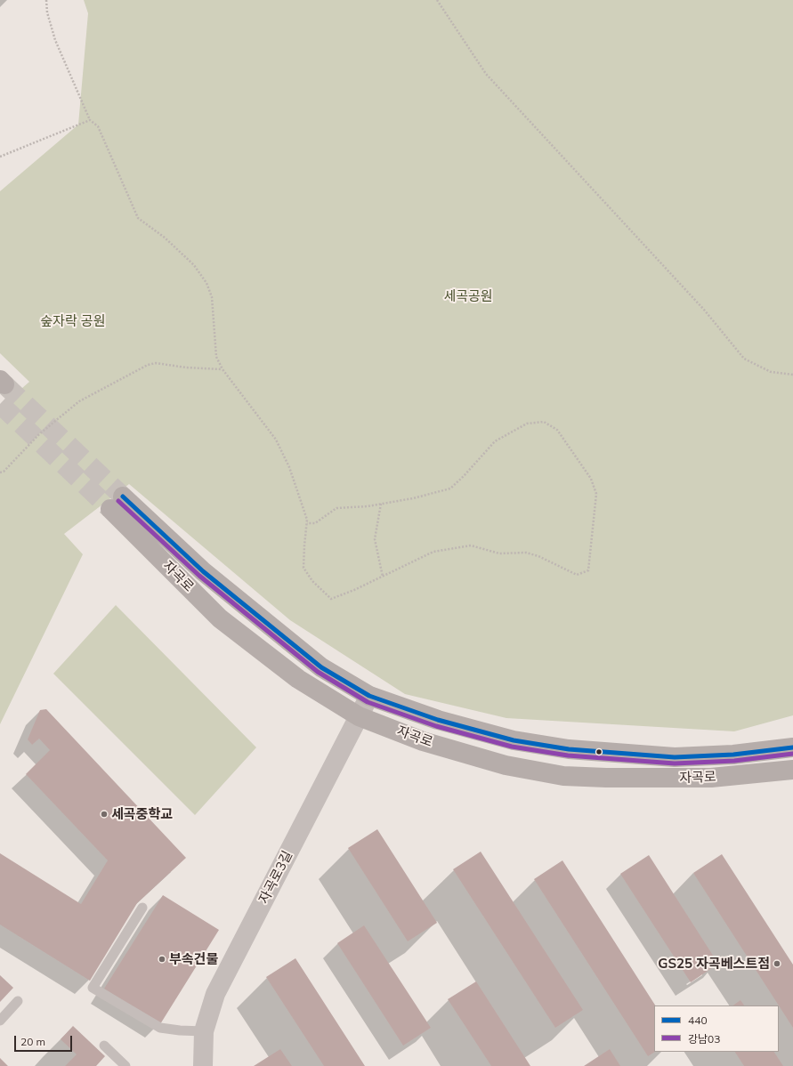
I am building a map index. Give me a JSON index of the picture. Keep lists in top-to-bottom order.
{
  "streets": {
    "main road": ["자곡로"],
    "street": ["자곡로3길"]
  },
  "crossings": [
    ["자곡로", "자곡로3길"]
  ],
  "parks": ["세곡공원", "숲자락 공원"],
  "places": ["세곡중학교", "부속건물", "GS25 자곡베스트점"],
  "lines": ["transit line 440", "transit line 강남03"],
  "legend": ["440", "강남03"],
  "scale_bar": "20 m"
}
